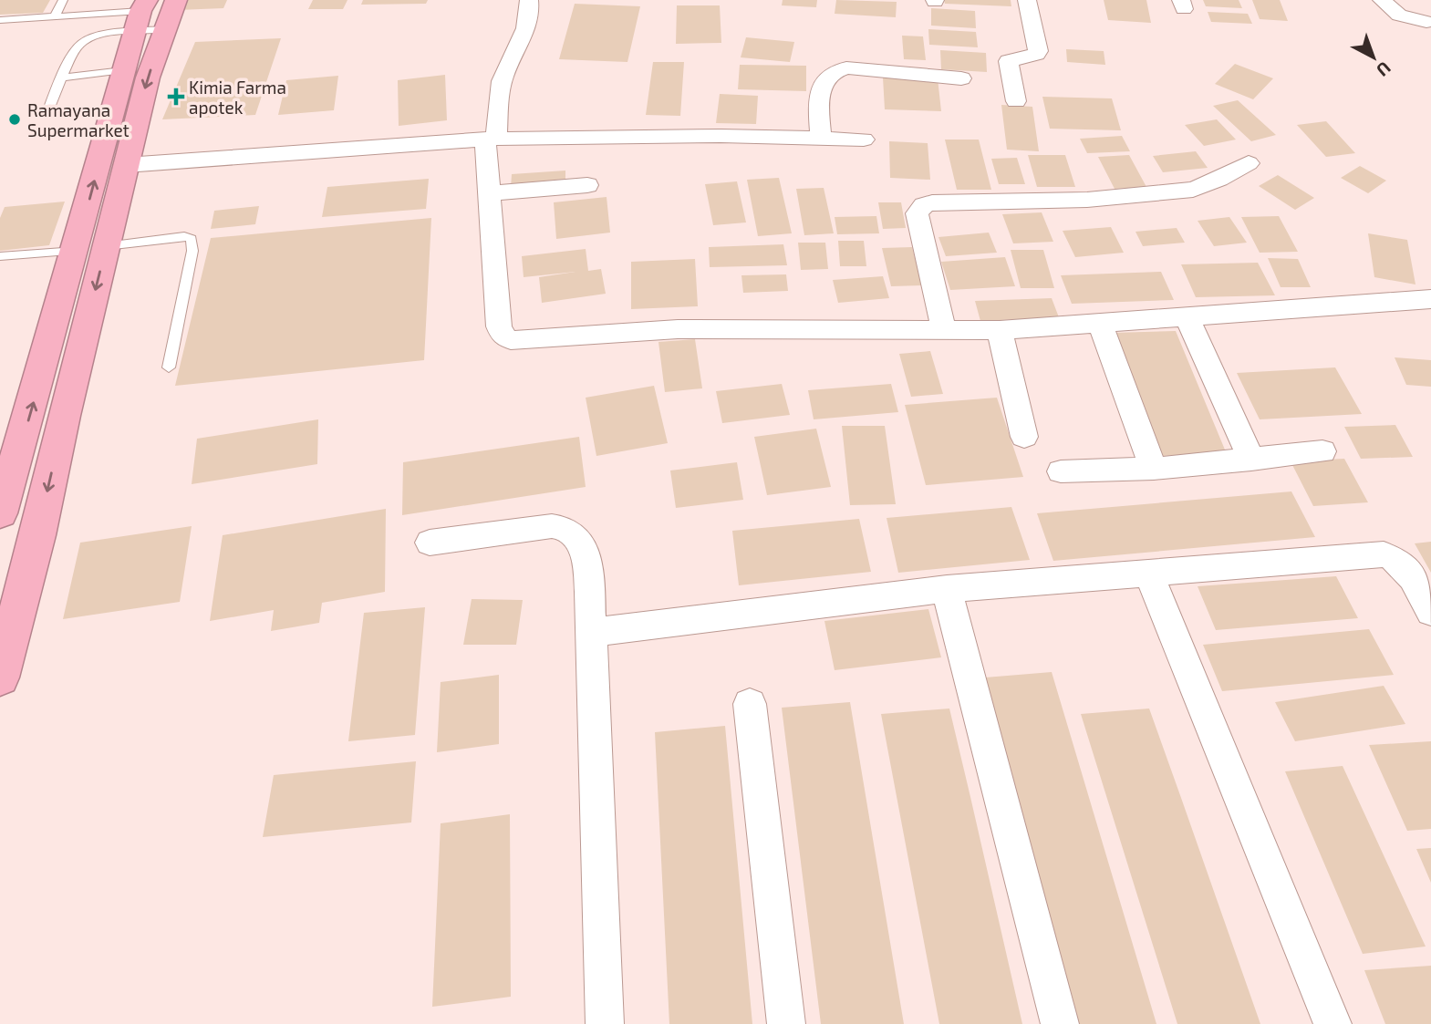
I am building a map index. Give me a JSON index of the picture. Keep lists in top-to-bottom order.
{
  "places": {
    "health": ["Kimia Farma apotek"],
    "other": ["Ramayana Supermarket"]
  },
  "north": "bottom right"
}
